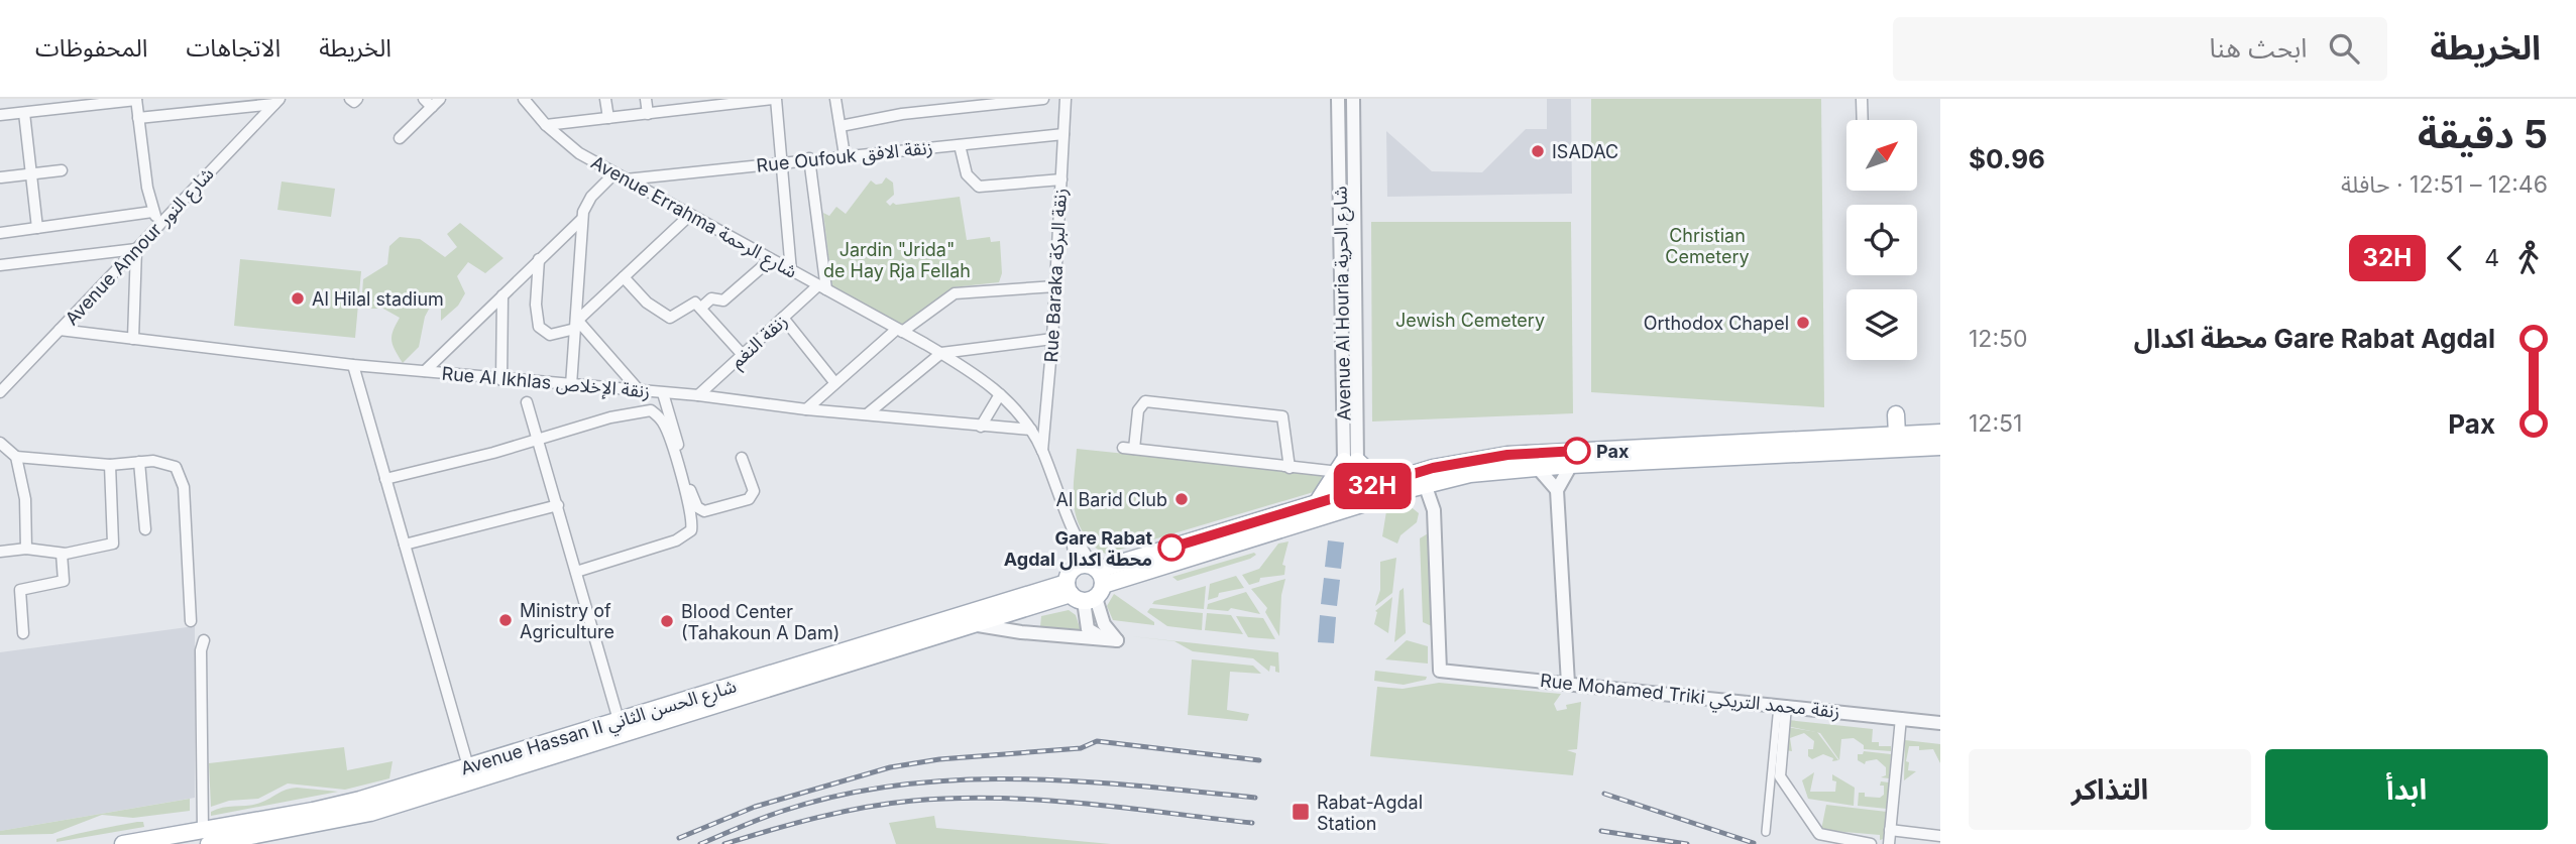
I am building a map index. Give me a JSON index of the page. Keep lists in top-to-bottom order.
{
  "streets": {
    "main road": ["Avenue Hassan II شارع الحسن الثاني"],
    "street": [
      "Rue Oufouk زنقة الافق",
      "Avenue Errahma شارع الرحمة",
      "Avenue Annour شارع النور",
      "Rue Baraka زنقة البركة",
      "Avenue Al Houria شارع الحرية",
      "زنقة النغم",
      "Rue Al Ikhlas زنقة الإخلاص",
      "Rue Mohamed Triki زنقة محمد التريكي"
    ]
  },
  "crossings": [
    ["Rue Oufouk زنقة الافق", "Avenue Errahma شارع الرحمة"],
    ["Rue Oufouk زنقة الافق", "Rue Baraka زنقة البركة"],
    ["Avenue Errahma شارع الرحمة", "Rue Baraka زنقة البركة"],
    ["Avenue Errahma شارع الرحمة", "زنقة النغم"],
    ["Avenue Errahma شارع الرحمة", "Rue Al Ikhlas زنقة الإخلاص"],
    ["Avenue Errahma شارع الرحمة", "Avenue Hassan II شارع الحسن الثاني"],
    ["Avenue Annour شارع النور", "Rue Al Ikhlas زنقة الإخلاص"],
    ["Avenue Al Houria شارع الحرية", "Avenue Hassan II شارع الحسن الثاني"],
    ["زنقة النغم", "Rue Al Ikhlas زنقة الإخلاص"],
    ["Rue Mohamed Triki زنقة محمد التريكي", "Avenue Hassan II شارع الحسن الثاني"]
  ],
  "parks": ["Christian Cemetery", "Jardin \"Jrida\" de Hay Rja Fellah", "Jewish Cemetery"],
  "places": {
    "other": [
      "ISADAC",
      "Al Hilal stadium",
      "Orthodox Chapel",
      "Pax",
      "Al Barid Club",
      "Gare Rabat Agdal محطة اكدال",
      "Ministry of Agriculture",
      "Blood Center (Tahakoun A Dam)"
    ],
    "transit": ["Rabat-Agdal Station"]
  },
  "lines": ["bus line 32H"],
  "north": "top right",
  "page": {
    "header": "الخريطة",
    "search": "ابحث هنا",
    "nav": ["الخريطة", "الاتجاهات", "المحفوظات"],
    "heading": ["5 دقيقة", "12:46 – 12:51 · حافلة", "$0.96"],
    "on_map": "32H",
    "legs": ["4", "32H"],
    "list": [
      {
        "name": "Gare Rabat Agdal محطة اكدال",
        "value": "12:50"
      },
      {
        "name": "Pax",
        "value": "12:51"
      }
    ],
    "buttons": ["ابدأ", "التذاكر"]
  }
}
